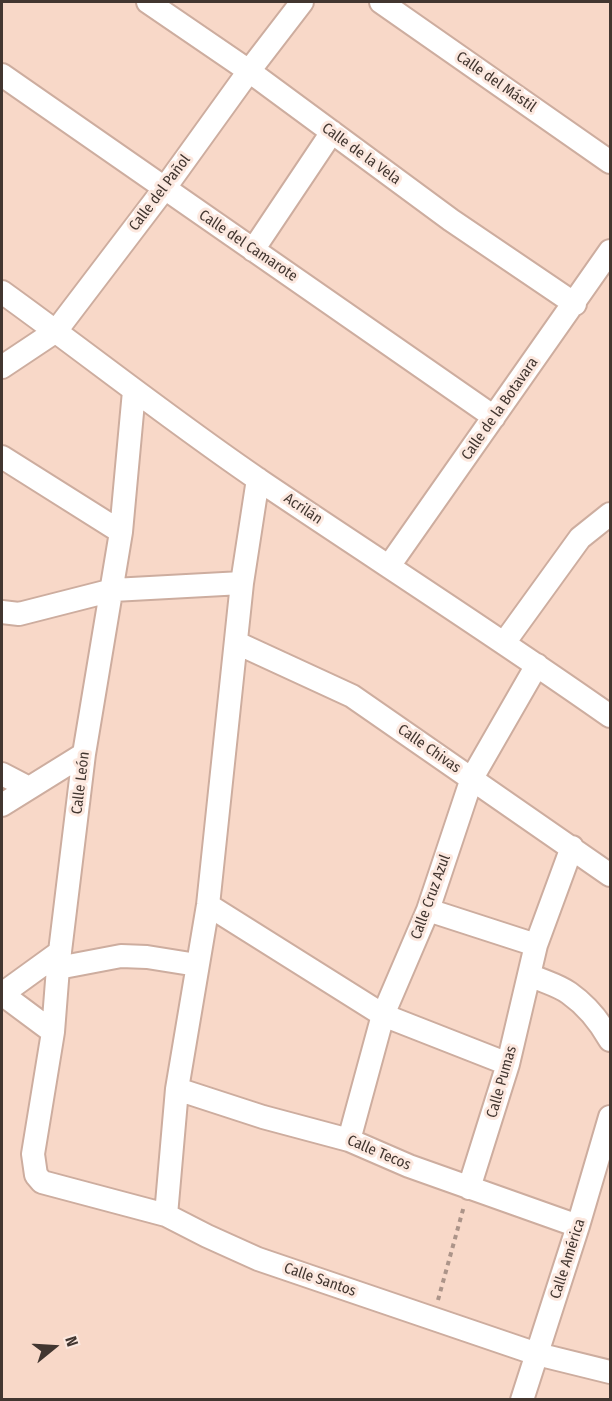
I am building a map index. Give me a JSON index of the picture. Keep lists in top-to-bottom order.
{
  "streets": {
    "street": [
      "Calle del Mástil",
      "Calle de la Vela",
      "Calle del Pañol",
      "Calle del Camarote",
      "Calle de la Botavara",
      "Acrilán",
      "Calle Chivas",
      "Calle León",
      "Calle Cruz Azul",
      "Calle Pumas",
      "Calle Tecos",
      "Calle América",
      "Calle Santos"
    ]
  },
  "crossings": [
    ["Calle de la Vela", "Calle del Pañol"],
    ["Calle de la Vela", "Calle de la Botavara"],
    ["Calle del Pañol", "Calle del Camarote"],
    ["Calle del Pañol", "Acrilán"],
    ["Calle del Camarote", "Calle de la Botavara"],
    ["Calle de la Botavara", "Acrilán"],
    ["Acrilán", "Calle León"],
    ["Acrilán", "Calle Cruz Azul"],
    ["Calle Chivas", "Calle Cruz Azul"],
    ["Calle Chivas", "Calle Pumas"],
    ["Calle León", "Calle Santos"],
    ["Calle Cruz Azul", "Calle Tecos"],
    ["Calle Pumas", "Calle Tecos"],
    ["Calle Tecos", "Calle América"],
    ["Calle América", "Calle Santos"]
  ],
  "north": "right"
}
